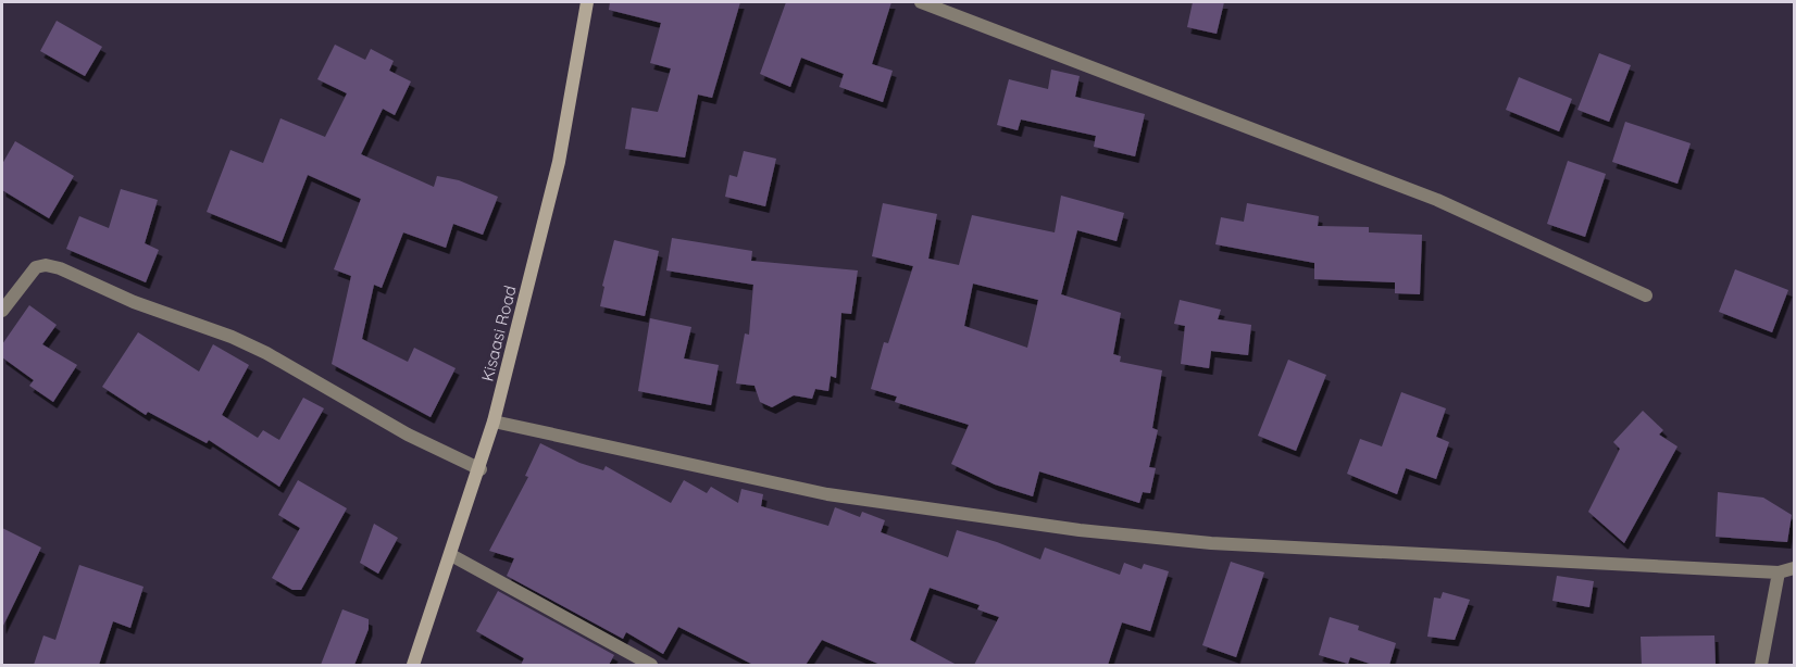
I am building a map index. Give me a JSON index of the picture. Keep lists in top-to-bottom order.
{
  "streets": {
    "main road": ["Kisaasi Road"]
  }
}
